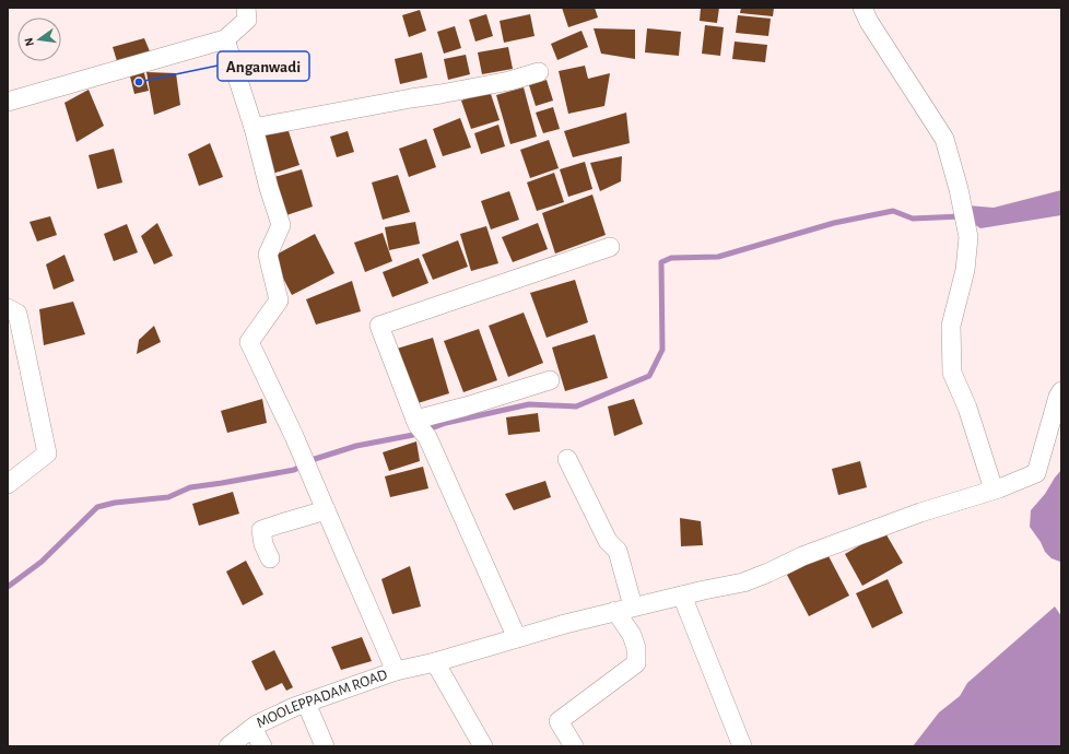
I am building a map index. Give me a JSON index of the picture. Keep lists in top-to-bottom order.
{
  "streets": {
    "street": ["MOOLEPPADAM ROAD"]
  },
  "places": ["Anganwadi"],
  "north": "left"
}
